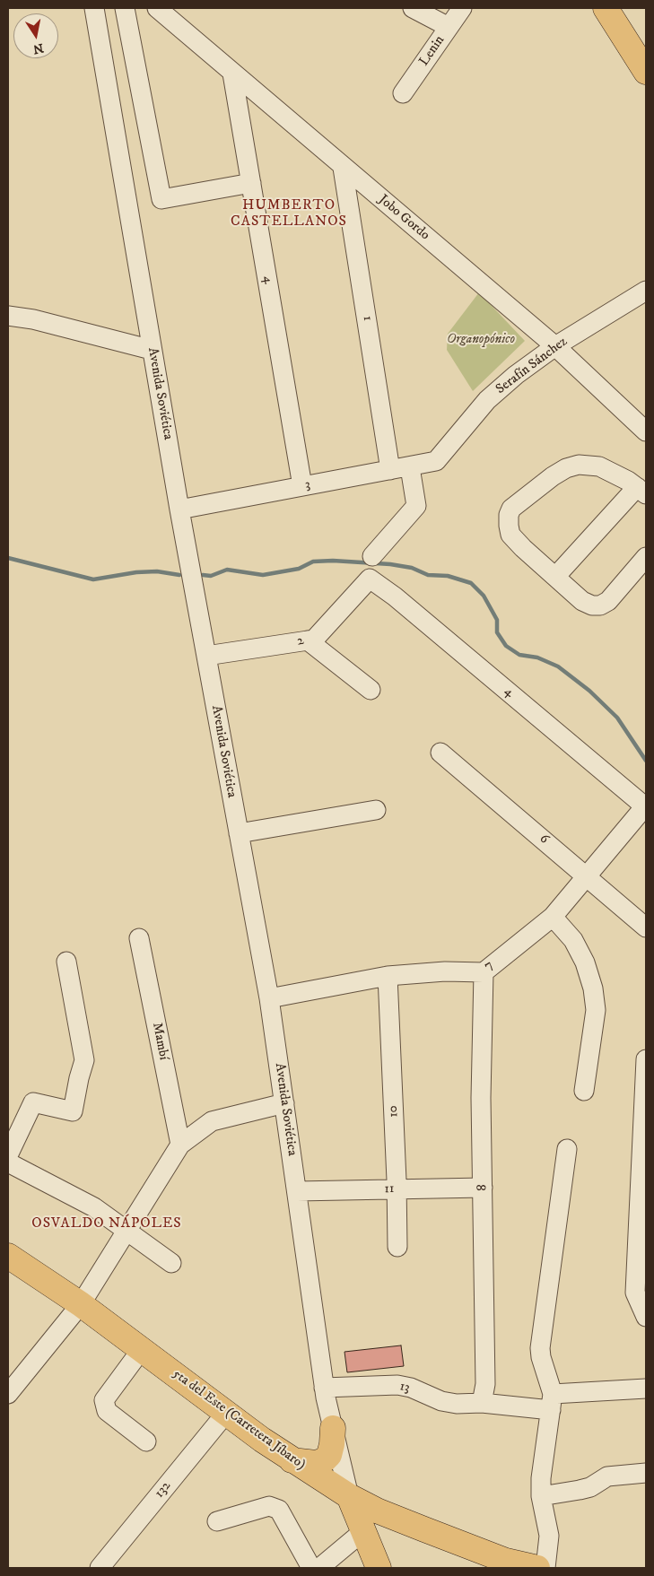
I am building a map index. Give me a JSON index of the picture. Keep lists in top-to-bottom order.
{
  "streets": {
    "main road": ["5ta del Este (Carretera Jíbaro)"],
    "street": [
      "Lenin",
      "Jobo Gordo",
      "4",
      "1",
      "Serafín Sánchez",
      "Avenida Soviética",
      "3",
      "2",
      "6",
      "7",
      "Mambí",
      "10",
      "8",
      "11",
      "13",
      "132"
    ]
  },
  "crossings": [
    ["Jobo Gordo", "4"],
    ["Jobo Gordo", "1"],
    ["Jobo Gordo", "Serafín Sánchez"],
    ["4", "3"],
    ["4", "2"],
    ["4", "7"],
    ["1", "3"],
    ["Serafín Sánchez", "3"],
    ["Avenida Soviética", "3"],
    ["Avenida Soviética", "2"],
    ["Avenida Soviética", "7"],
    ["Avenida Soviética", "11"],
    ["Avenida Soviética", "13"],
    ["Avenida Soviética", "5ta del Este (Carretera Jíbaro)"],
    ["6", "7"],
    ["7", "10"],
    ["7", "8"],
    ["10", "11"],
    ["8", "11"],
    ["8", "13"],
    ["5ta del Este (Carretera Jíbaro)", "132"]
  ],
  "districts": ["HUMBERTO CASTELLANOS", "OSVALDO NÁPOLES"],
  "parks": ["Organopónico"],
  "north": "bottom"
}
